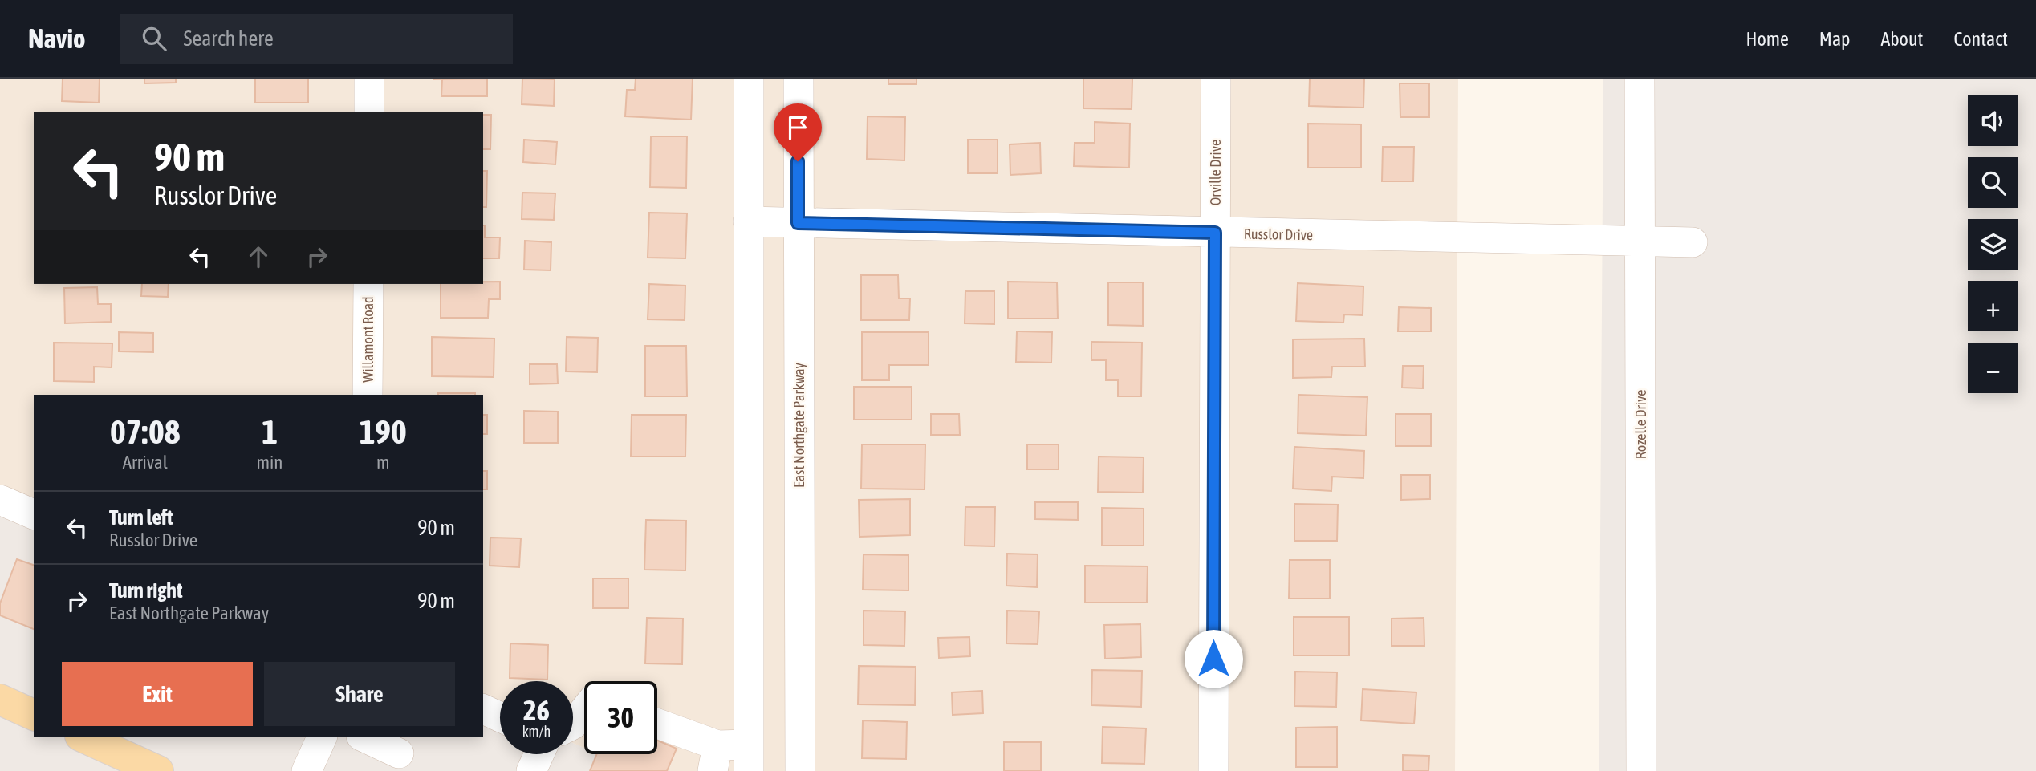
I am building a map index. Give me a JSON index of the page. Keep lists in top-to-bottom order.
{
  "streets": {
    "street": [
      "Orville Drive",
      "Russlor Drive",
      "Willamont Road",
      "Rozelle Drive",
      "East Northgate Parkway"
    ]
  },
  "crossings": [
    ["Orville Drive", "Russlor Drive"],
    ["Russlor Drive", "Rozelle Drive"],
    ["Russlor Drive", "East Northgate Parkway"]
  ],
  "page": {
    "header": "Navio",
    "search": "Search here",
    "nav": [
      "Home",
      "Map",
      "About",
      "Contact"
    ],
    "map_buttons": ["+", "−"],
    "turn": ["90 m", "Russlor Drive"],
    "eta": [
      "07:08",
      "Arrival",
      "1",
      "min",
      "190",
      "m"
    ],
    "list": [
      {
        "name": "Turn left",
        "note": "Russlor Drive",
        "value": "90 m"
      },
      {
        "name": "Turn right",
        "note": "East Northgate Parkway",
        "value": "90 m"
      }
    ],
    "buttons": ["Exit", "Share"],
    "speed": "26 km/h",
    "limit": "30"
  }
}
